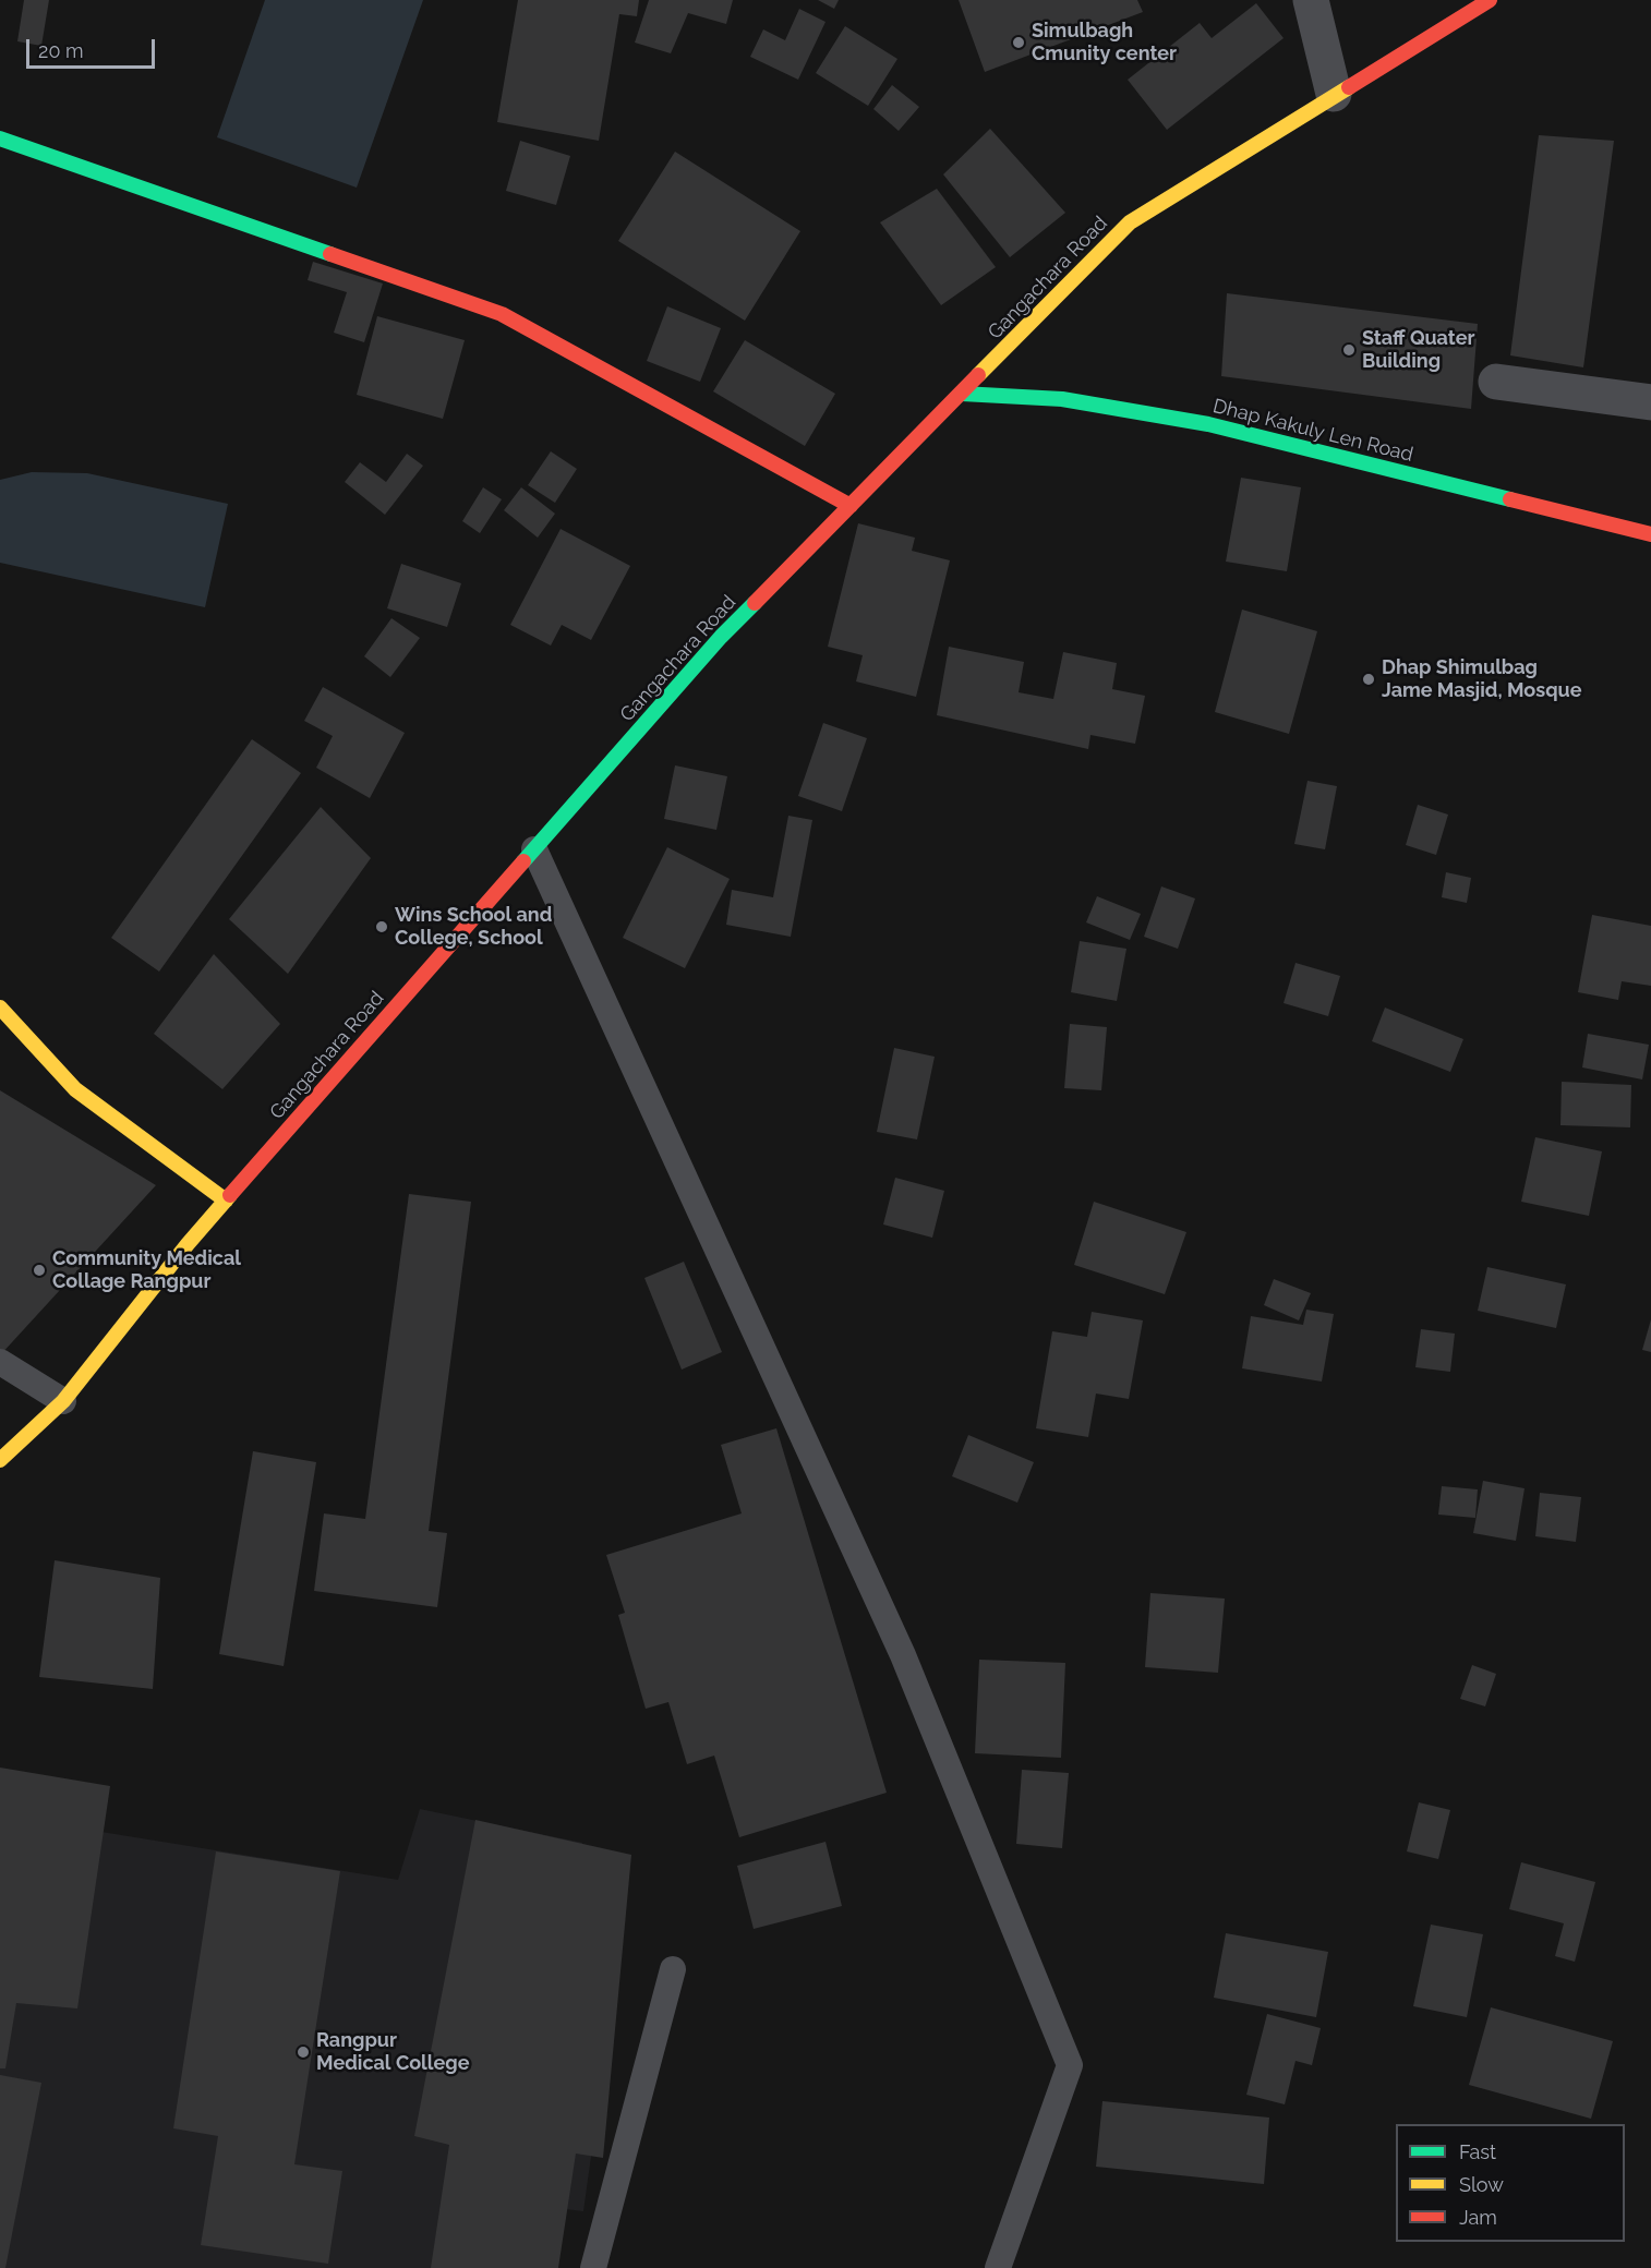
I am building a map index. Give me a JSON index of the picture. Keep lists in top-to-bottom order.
{
  "streets": {
    "main road": ["Gangachara Road", "Dhap Kakuly Len Road"]
  },
  "crossings": [
    ["Gangachara Road", "Dhap Kakuly Len Road"]
  ],
  "places": [
    "Simulbagh Cmunity center",
    "Staff Quater Building",
    "Dhap Shimulbag Jame Masjid, Mosque",
    "Wins School and College, School",
    "Community Medical Collage Rangpur",
    "Rangpur Medical College"
  ],
  "legend": ["Fast", "Slow", "Jam"],
  "scale_bar": "20 m"
}
